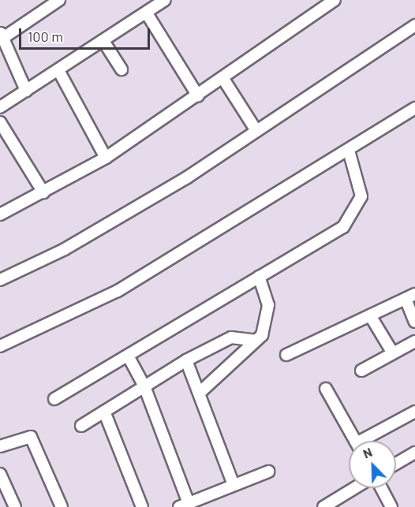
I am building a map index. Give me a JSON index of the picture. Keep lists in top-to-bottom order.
{
  "scale_bar": "100 m",
  "north": "top left"
}
